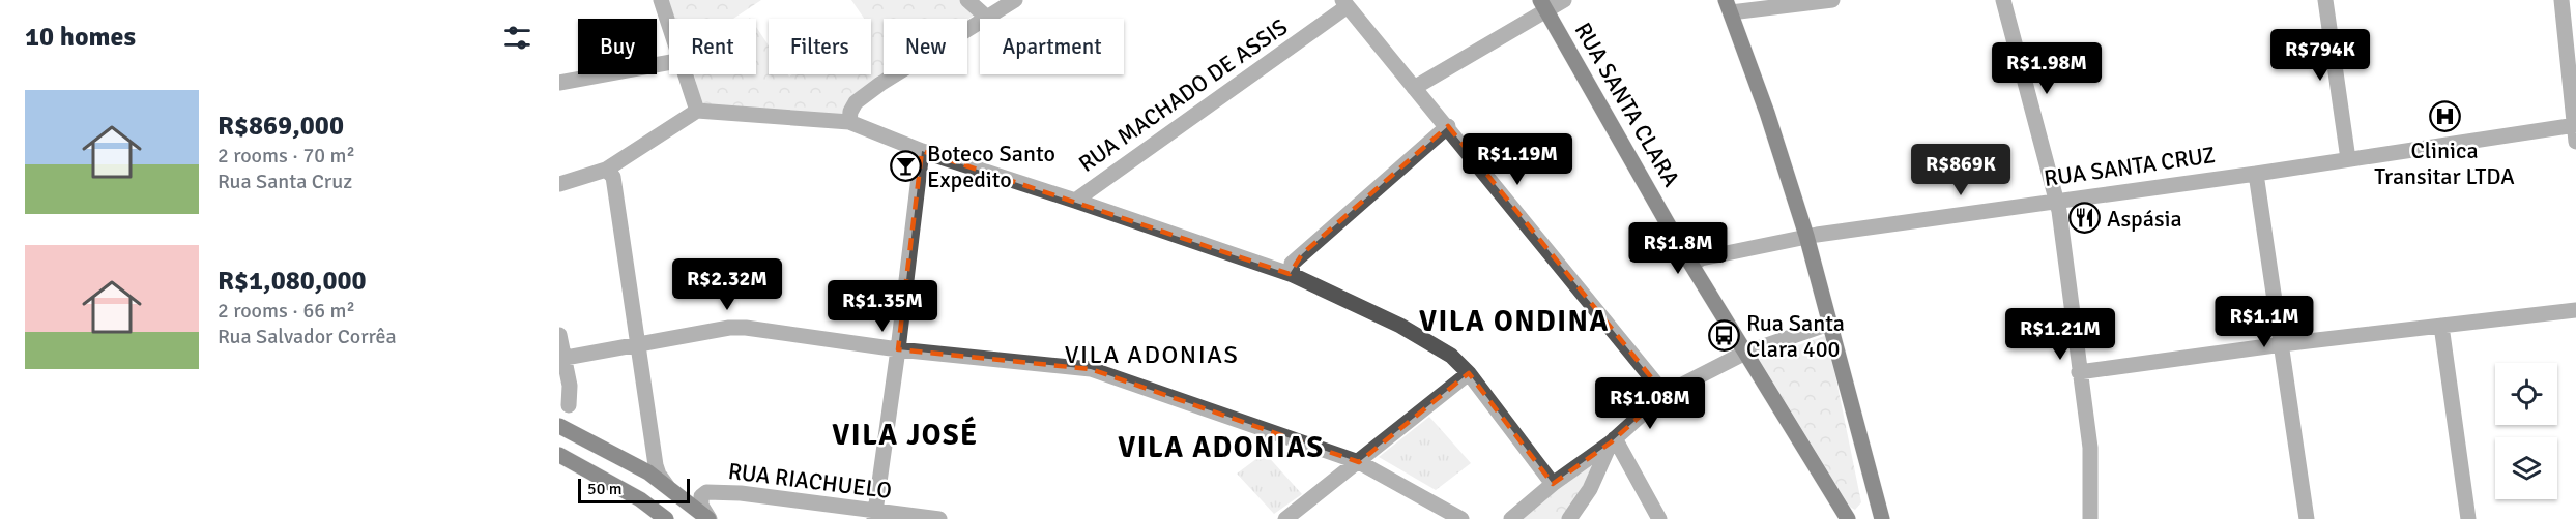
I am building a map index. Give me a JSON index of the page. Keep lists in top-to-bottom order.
{
  "streets": {
    "main road": ["RUA SANTA CLARA"],
    "street": ["RUA MACHADO DE ASSIS", "RUA SANTA CRUZ", "RUA RIACHUELO"]
  },
  "crossings": [
    ["RUA SANTA CLARA", "RUA SANTA CRUZ"]
  ],
  "districts": [
    "VILA ONDINA",
    "VILA ADONIAS",
    "VILA JOSÉ",
    "VILA ADONIAS"
  ],
  "places": {
    "hospital": ["Clinica Transitar LTDA"],
    "bar": ["Boteco Santo Expedito"],
    "restaurant": ["Aspásia"],
    "bus stop": ["Rua Santa Clara 400"]
  },
  "scale_bar": "50 m",
  "page": {
    "heading": "10 homes",
    "chip": [
      "Buy",
      "Rent",
      "Filters",
      "New",
      "Apartment"
    ],
    "price": [
      "R$794K",
      "R$1.98M",
      "R$1.19M",
      "R$869K",
      "R$1.8M",
      "R$2.32M",
      "R$1.35M",
      "R$1.1M",
      "R$1.21M",
      "R$1.08M"
    ],
    "list": [
      {
        "name": "R$869,000",
        "note": "2 rooms · 70 m² · Rua Santa Cruz"
      },
      {
        "name": "R$1,080,000",
        "note": "2 rooms · 66 m² · Rua Salvador Corrêa"
      }
    ],
    "scale": "50 m"
  }
}
